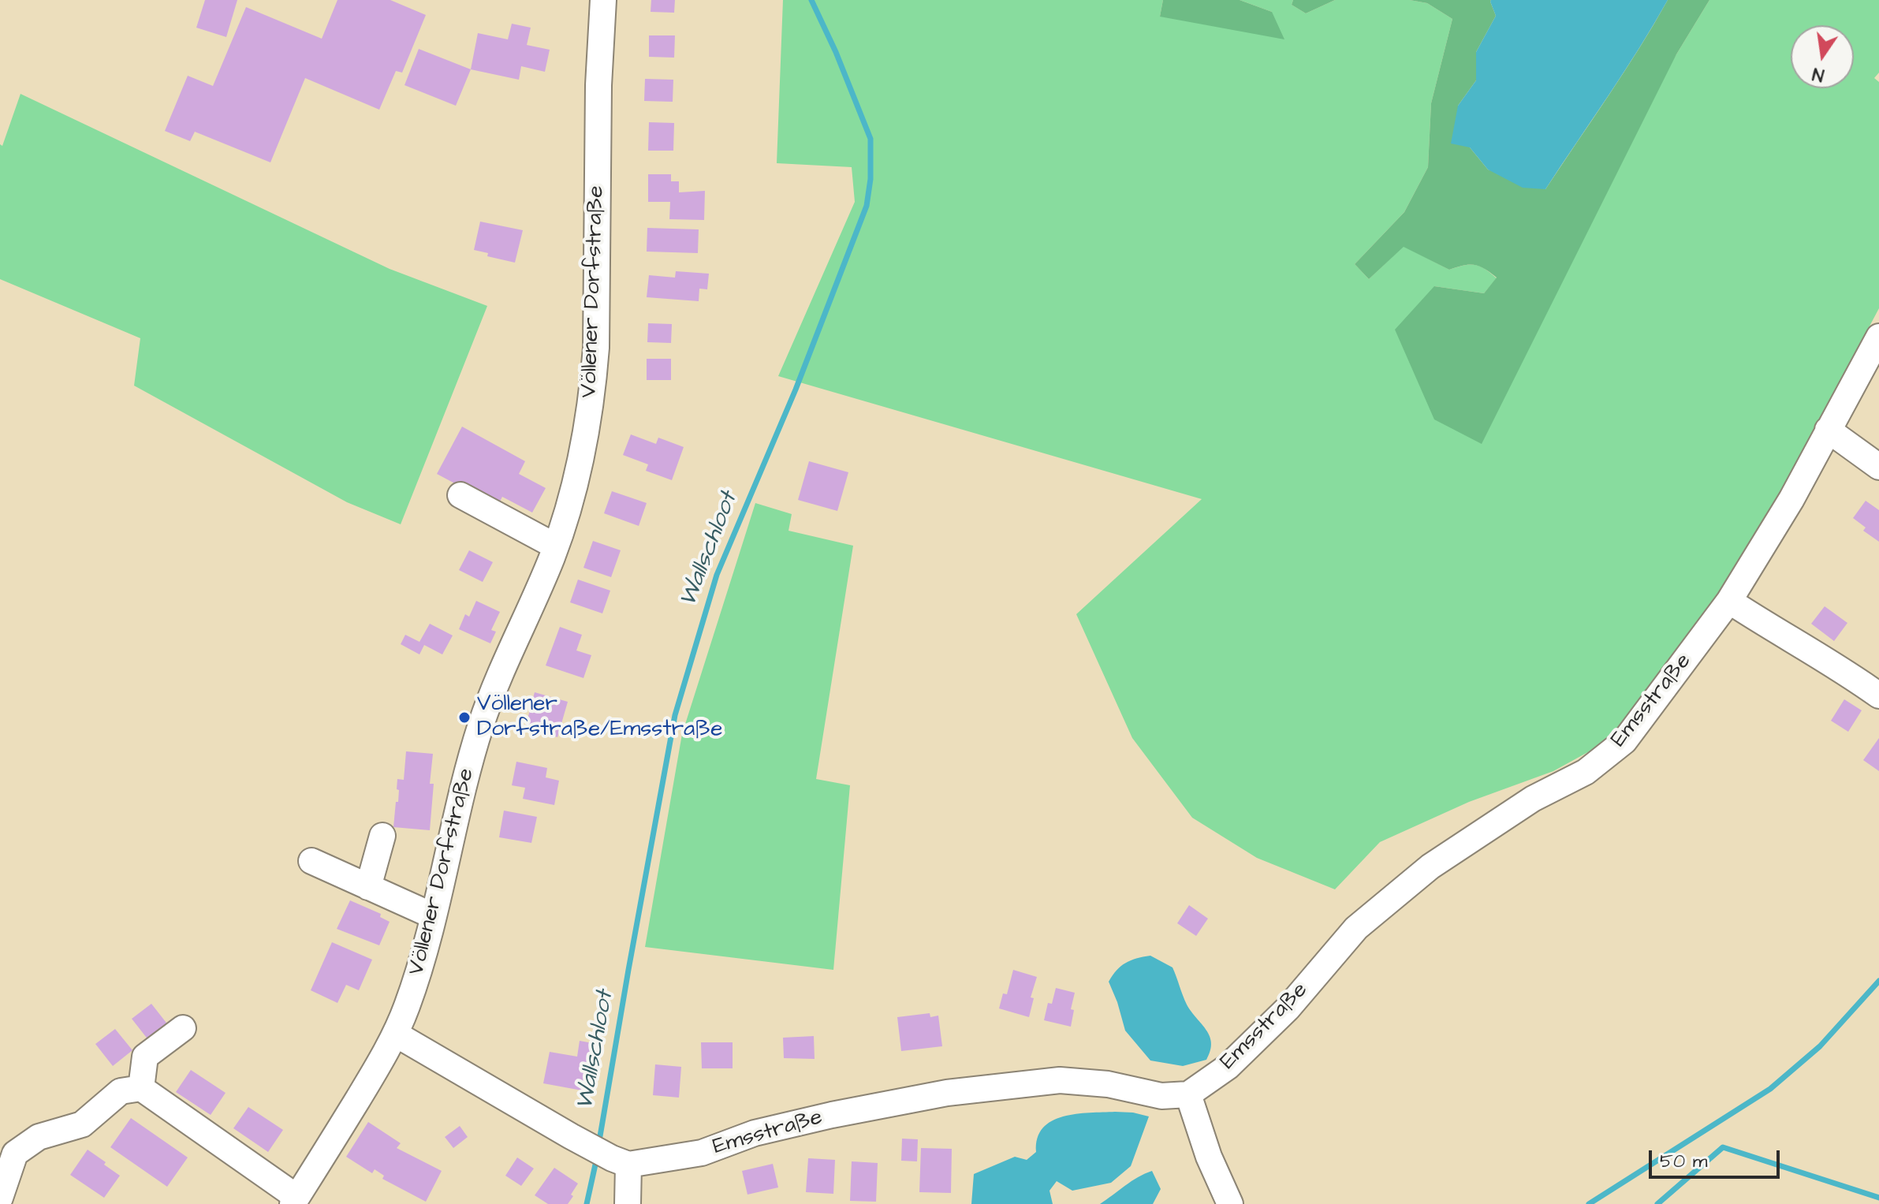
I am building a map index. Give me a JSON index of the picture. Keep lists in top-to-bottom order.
{
  "streets": {
    "street": ["Völlener Dorfstraße", "Emsstraße"]
  },
  "water": ["Wallschloot"],
  "places": ["Völlener Dorfstraße/Emsstraße"],
  "scale_bar": "50 m",
  "north": "bottom"
}
